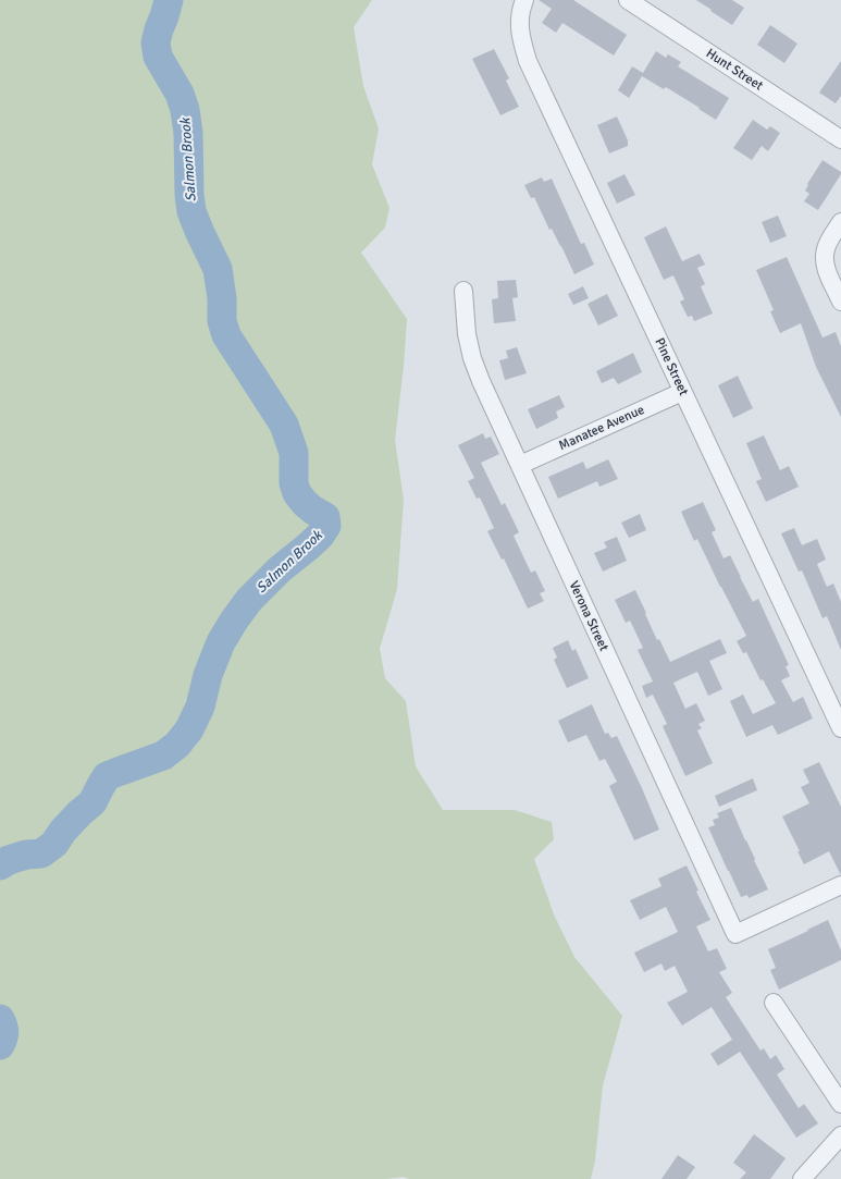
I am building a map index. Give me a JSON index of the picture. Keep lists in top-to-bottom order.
{
  "streets": {
    "street": [
      "Hunt Street",
      "Pine Street",
      "Manatee Avenue",
      "Verona Street"
    ]
  },
  "crossings": [
    ["Pine Street", "Manatee Avenue"],
    ["Manatee Avenue", "Verona Street"]
  ],
  "water": ["Salmon Brook"]
}
